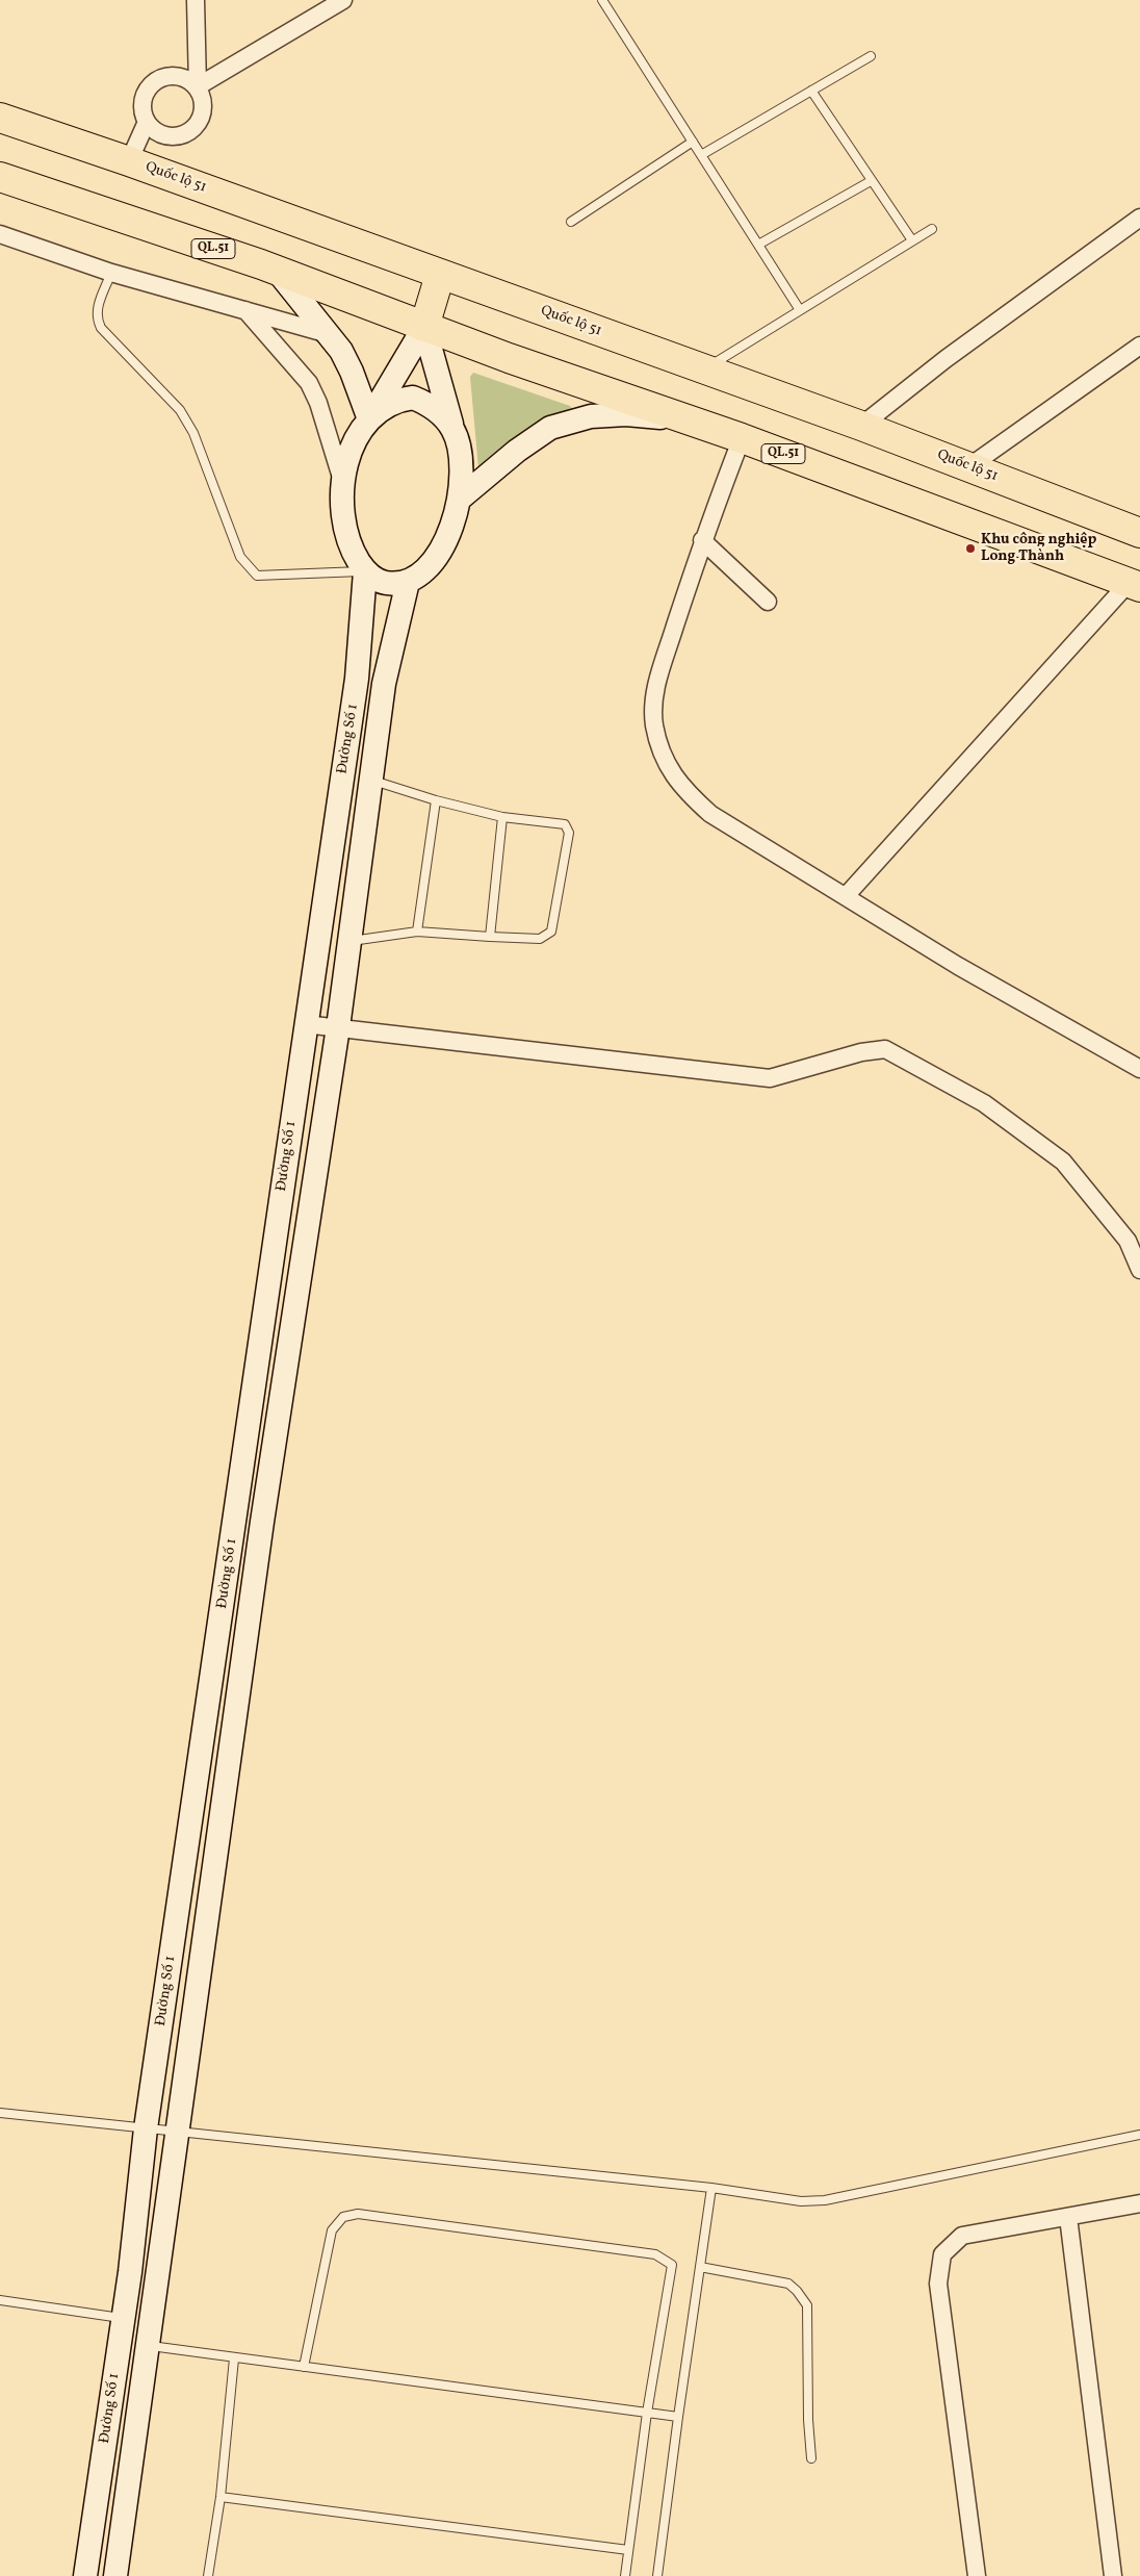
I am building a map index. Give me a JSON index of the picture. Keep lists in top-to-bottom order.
{
  "streets": {
    "highway": ["Quốc lộ 51", "QL.51"],
    "street": ["Đường Số 1"]
  },
  "places": ["Khu công nghiệp Long Thành"]
}
